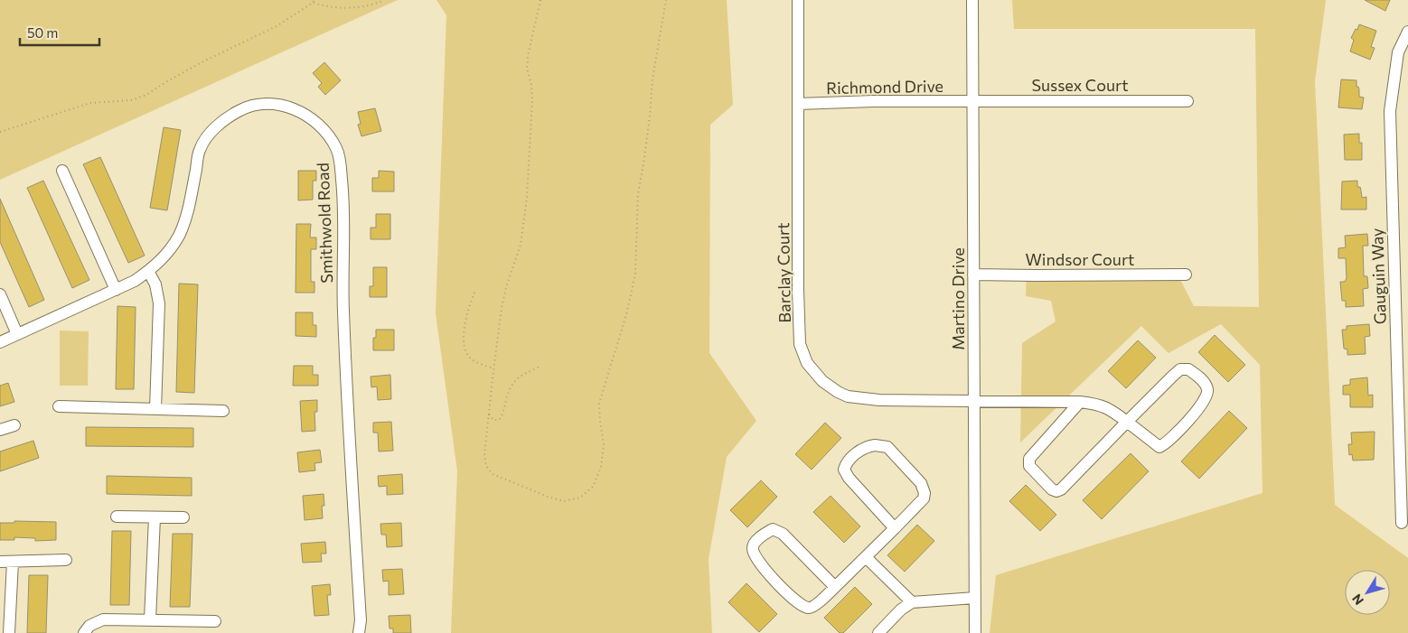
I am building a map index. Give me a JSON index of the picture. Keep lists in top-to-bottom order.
{
  "streets": {
    "street": [
      "Sussex Court",
      "Richmond Drive",
      "Smithwold Road",
      "Windsor Court",
      "Barclay Court",
      "Gauguin Way",
      "Martino Drive"
    ]
  },
  "crossings": [
    ["Sussex Court", "Richmond Drive"],
    ["Sussex Court", "Martino Drive"],
    ["Richmond Drive", "Barclay Court"],
    ["Richmond Drive", "Martino Drive"],
    ["Windsor Court", "Martino Drive"],
    ["Barclay Court", "Martino Drive"]
  ],
  "scale_bar": "50 m",
  "north": "bottom left"
}
